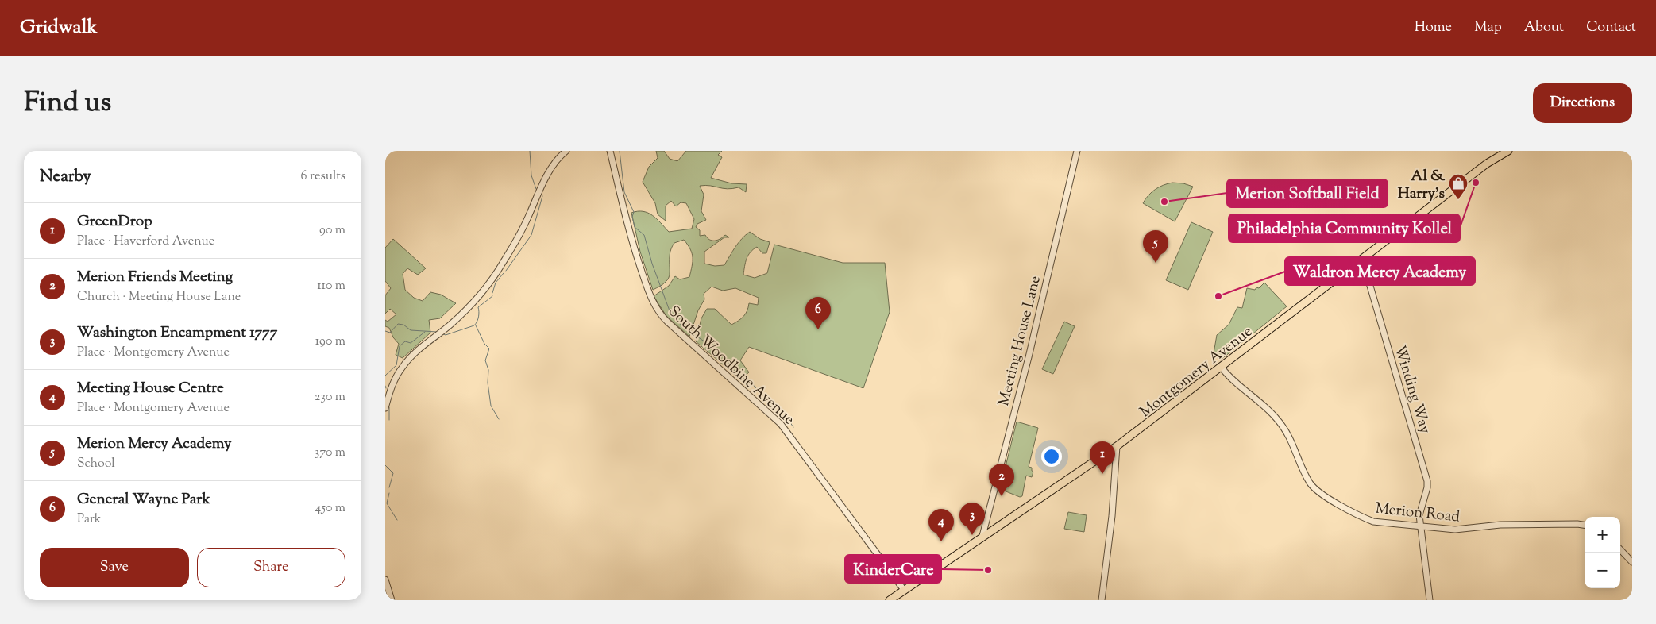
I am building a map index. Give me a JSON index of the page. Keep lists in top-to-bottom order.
{
  "streets": {
    "main road": ["Montgomery Avenue"],
    "street": [
      "Meeting House Lane",
      "South Woodbine Avenue",
      "Winding Way",
      "Merion Road"
    ]
  },
  "crossings": [
    ["Meeting House Lane", "Montgomery Avenue"],
    ["South Woodbine Avenue", "Montgomery Avenue"],
    ["Montgomery Avenue", "Winding Way"],
    ["Montgomery Avenue", "Merion Road"],
    ["Winding Way", "Merion Road"]
  ],
  "places": {
    "other": [
      "Philadelphia Community Kollel",
      "Merion Softball Field",
      "Waldron Mercy Academy",
      "KinderCare"
    ],
    "shop": ["Al & Harry's"]
  },
  "page": {
    "header": "Gridwalk",
    "nav": [
      "Home",
      "Map",
      "About",
      "Contact"
    ],
    "title": "Find us",
    "buttons": [
      "Directions",
      ["Save", "Share"]
    ],
    "heading": ["Nearby", "6 results"],
    "list": [
      {
        "mark": "1",
        "name": "GreenDrop",
        "note": "Place · Haverford Avenue",
        "value": "90 m"
      },
      {
        "mark": "2",
        "name": "Merion Friends Meeting",
        "note": "Church · Meeting House Lane",
        "value": "110 m"
      },
      {
        "mark": "3",
        "name": "Washington Encampment 1777",
        "note": "Place · Montgomery Avenue",
        "value": "190 m"
      },
      {
        "mark": "4",
        "name": "Meeting House Centre",
        "note": "Place · Montgomery Avenue",
        "value": "230 m"
      },
      {
        "mark": "5",
        "name": "Merion Mercy Academy",
        "note": "School",
        "value": "370 m"
      },
      {
        "mark": "6",
        "name": "General Wayne Park",
        "note": "Park",
        "value": "450 m"
      }
    ],
    "pins": [
      "5",
      "6",
      "1",
      "2",
      "3",
      "4"
    ],
    "map_buttons": ["+", "−"]
  }
}
